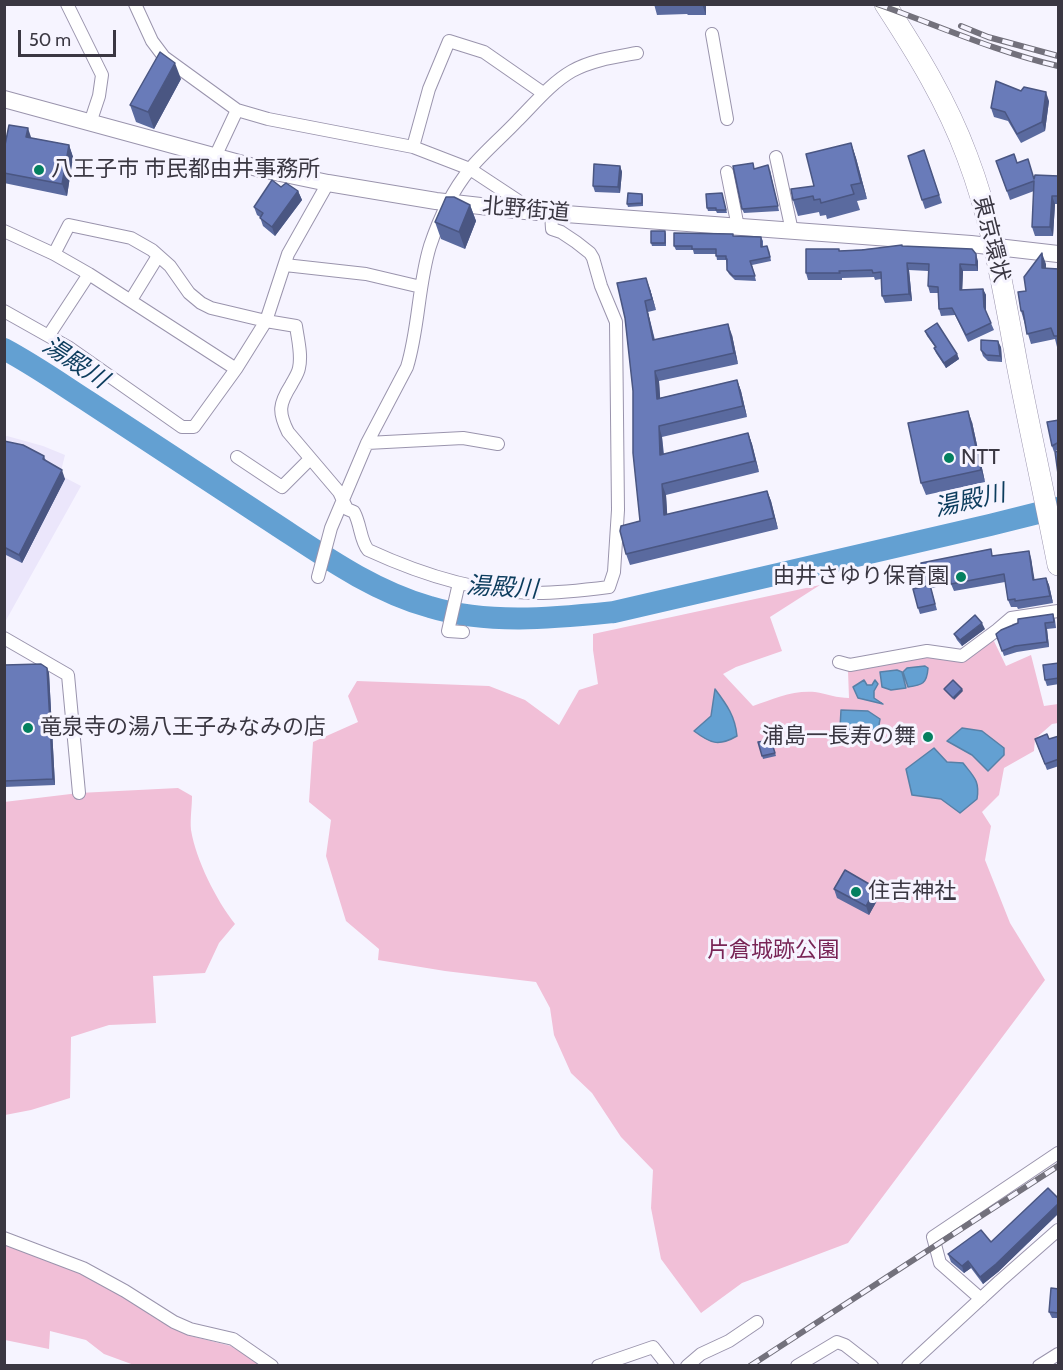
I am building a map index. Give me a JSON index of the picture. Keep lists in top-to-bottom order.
{
  "streets": {
    "highway": ["東京環状"],
    "main road": ["北野街道"]
  },
  "crossings": [
    ["北野街道", "東京環状"]
  ],
  "water": ["湯殿川"],
  "parks": ["片倉城跡公園"],
  "places": [
    "八王子市 市民都由井事務所",
    "NTT",
    "由井さゆり保育園",
    "竜泉寺の湯八王子みなみの店",
    "浦島一長寿の舞",
    "住吉神社"
  ],
  "scale_bar": "50 m"
}
